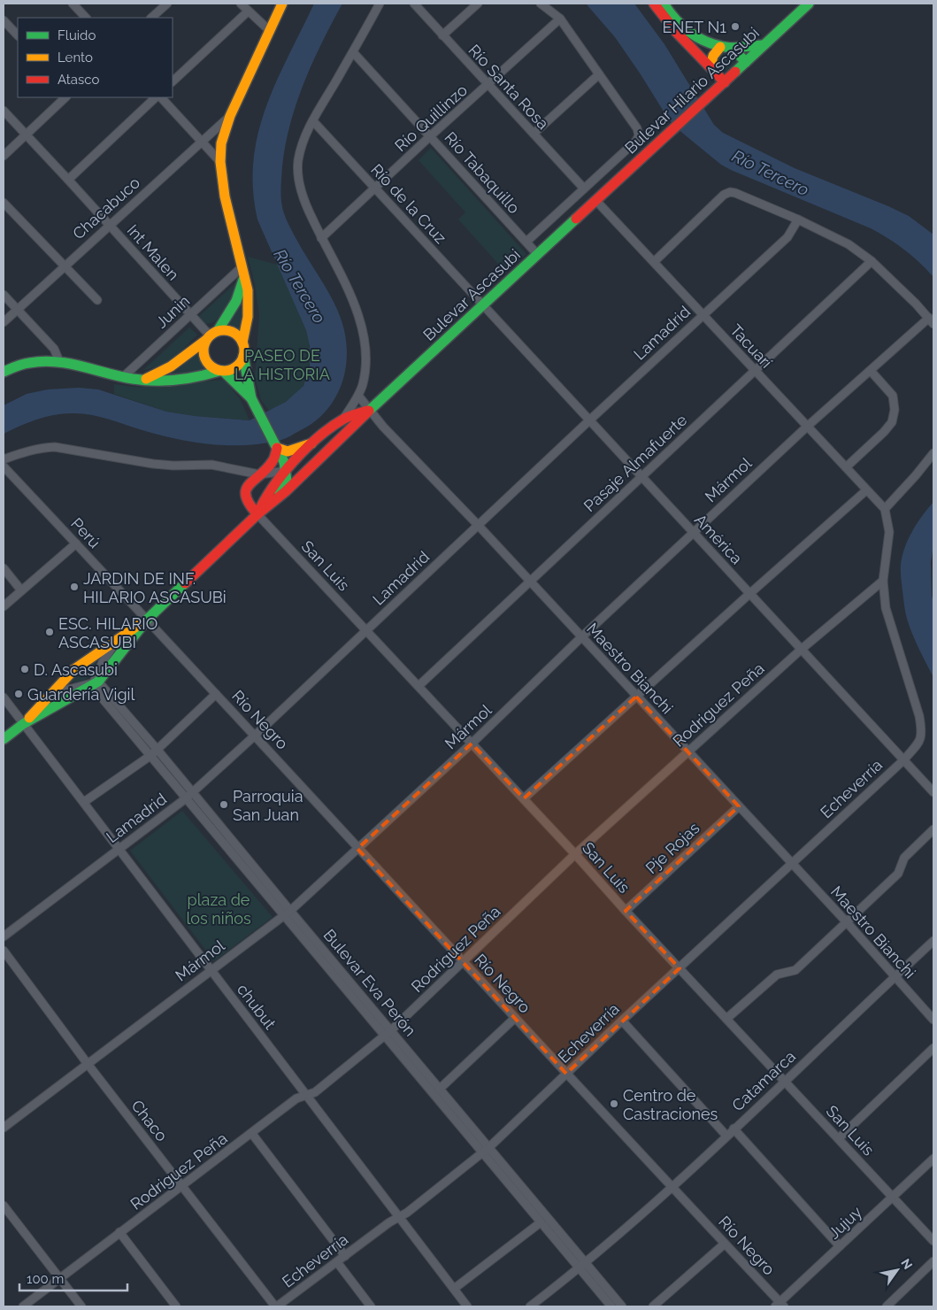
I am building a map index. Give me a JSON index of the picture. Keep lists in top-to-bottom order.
{
  "streets": {
    "main road": ["Bulevar Hilario Ascasubi", "Bulevar Ascasubi"],
    "street": [
      "Río Santa Rosa",
      "Río Quillinzo",
      "Río Tabaquillo",
      "Río de la Cruz",
      "Chacabuco",
      "Int Malen",
      "Junin",
      "Lamadrid",
      "Tacuarí",
      "Pasaje Almafuerte",
      "Mármol",
      "Perú",
      "América",
      "San Luis",
      "Maestro Bianchi",
      "Rodriguez Peña",
      "Río Negro",
      "Echeverría",
      "Pje Rojas",
      "Bulevar Eva Perón",
      "chubut",
      "Catamarca",
      "Chaco",
      "Jujuy"
    ]
  },
  "crossings": [
    ["Río Santa Rosa", "Bulevar Hilario Ascasubi"],
    ["Río Santa Rosa", "Río Quillinzo"],
    ["Bulevar Hilario Ascasubi", "Río Tabaquillo"],
    ["Bulevar Hilario Ascasubi", "Bulevar Ascasubi"],
    ["Bulevar Hilario Ascasubi", "Tacuarí"],
    ["Río Quillinzo", "Río Tabaquillo"],
    ["Río Quillinzo", "Río de la Cruz"],
    ["Río Tabaquillo", "Bulevar Ascasubi"],
    ["Río de la Cruz", "Bulevar Ascasubi"],
    ["Río de la Cruz", "América"],
    ["Chacabuco", "Int Malen"],
    ["Int Malen", "Junin"],
    ["Bulevar Ascasubi", "Tacuarí"],
    ["Bulevar Ascasubi", "América"],
    ["Bulevar Ascasubi", "Maestro Bianchi"],
    ["Lamadrid", "Tacuarí"],
    ["Lamadrid", "América"],
    ["Lamadrid", "San Luis"],
    ["Lamadrid", "Maestro Bianchi"],
    ["Lamadrid", "Río Negro"],
    ["Lamadrid", "Bulevar Eva Perón"],
    ["Lamadrid", "chubut"],
    ["Tacuarí", "Pasaje Almafuerte"],
    ["Tacuarí", "Mármol"],
    ["Tacuarí", "Echeverría"],
    ["Pasaje Almafuerte", "América"],
    ["Pasaje Almafuerte", "San Luis"],
    ["Pasaje Almafuerte", "Maestro Bianchi"],
    ["Mármol", "América"],
    ["Mármol", "San Luis"],
    ["Mármol", "Maestro Bianchi"],
    ["Mármol", "Río Negro"],
    ["Mármol", "Bulevar Eva Perón"],
    ["Mármol", "chubut"],
    ["Mármol", "Chaco"],
    ["Perú", "Río Negro"],
    ["América", "Rodriguez Peña"],
    ["América", "Echeverría"],
    ["San Luis", "Rodriguez Peña"],
    ["San Luis", "Echeverría"],
    ["San Luis", "Pje Rojas"],
    ["San Luis", "Catamarca"],
    ["San Luis", "Jujuy"],
    ["Maestro Bianchi", "Rodriguez Peña"],
    ["Maestro Bianchi", "Echeverría"],
    ["Maestro Bianchi", "Pje Rojas"],
    ["Maestro Bianchi", "Catamarca"],
    ["Rodriguez Peña", "Río Negro"],
    ["Rodriguez Peña", "Echeverría"],
    ["Rodriguez Peña", "Bulevar Eva Perón"],
    ["Rodriguez Peña", "chubut"],
    ["Rodriguez Peña", "Chaco"],
    ["Río Negro", "Echeverría"],
    ["Río Negro", "Catamarca"],
    ["Río Negro", "Jujuy"],
    ["Echeverría", "Bulevar Eva Perón"],
    ["Echeverría", "chubut"],
    ["Echeverría", "Chaco"],
    ["Bulevar Eva Perón", "Catamarca"]
  ],
  "water": ["Río Tercero"],
  "parks": ["PASEO DE LA HISTORIA", "plaza de los niños"],
  "places": [
    "ENET N1",
    "JARDIN DE INF. HILARIO ASCASUBi",
    "ESC. HILARIO ASCASUBI",
    "D. Ascasubi",
    "Guardería Vigil",
    "Parroquia San Juan",
    "Centro de Castraciones"
  ],
  "legend": ["Fluido", "Lento", "Atasco"],
  "scale_bar": "100 m",
  "north": "top right"
}
